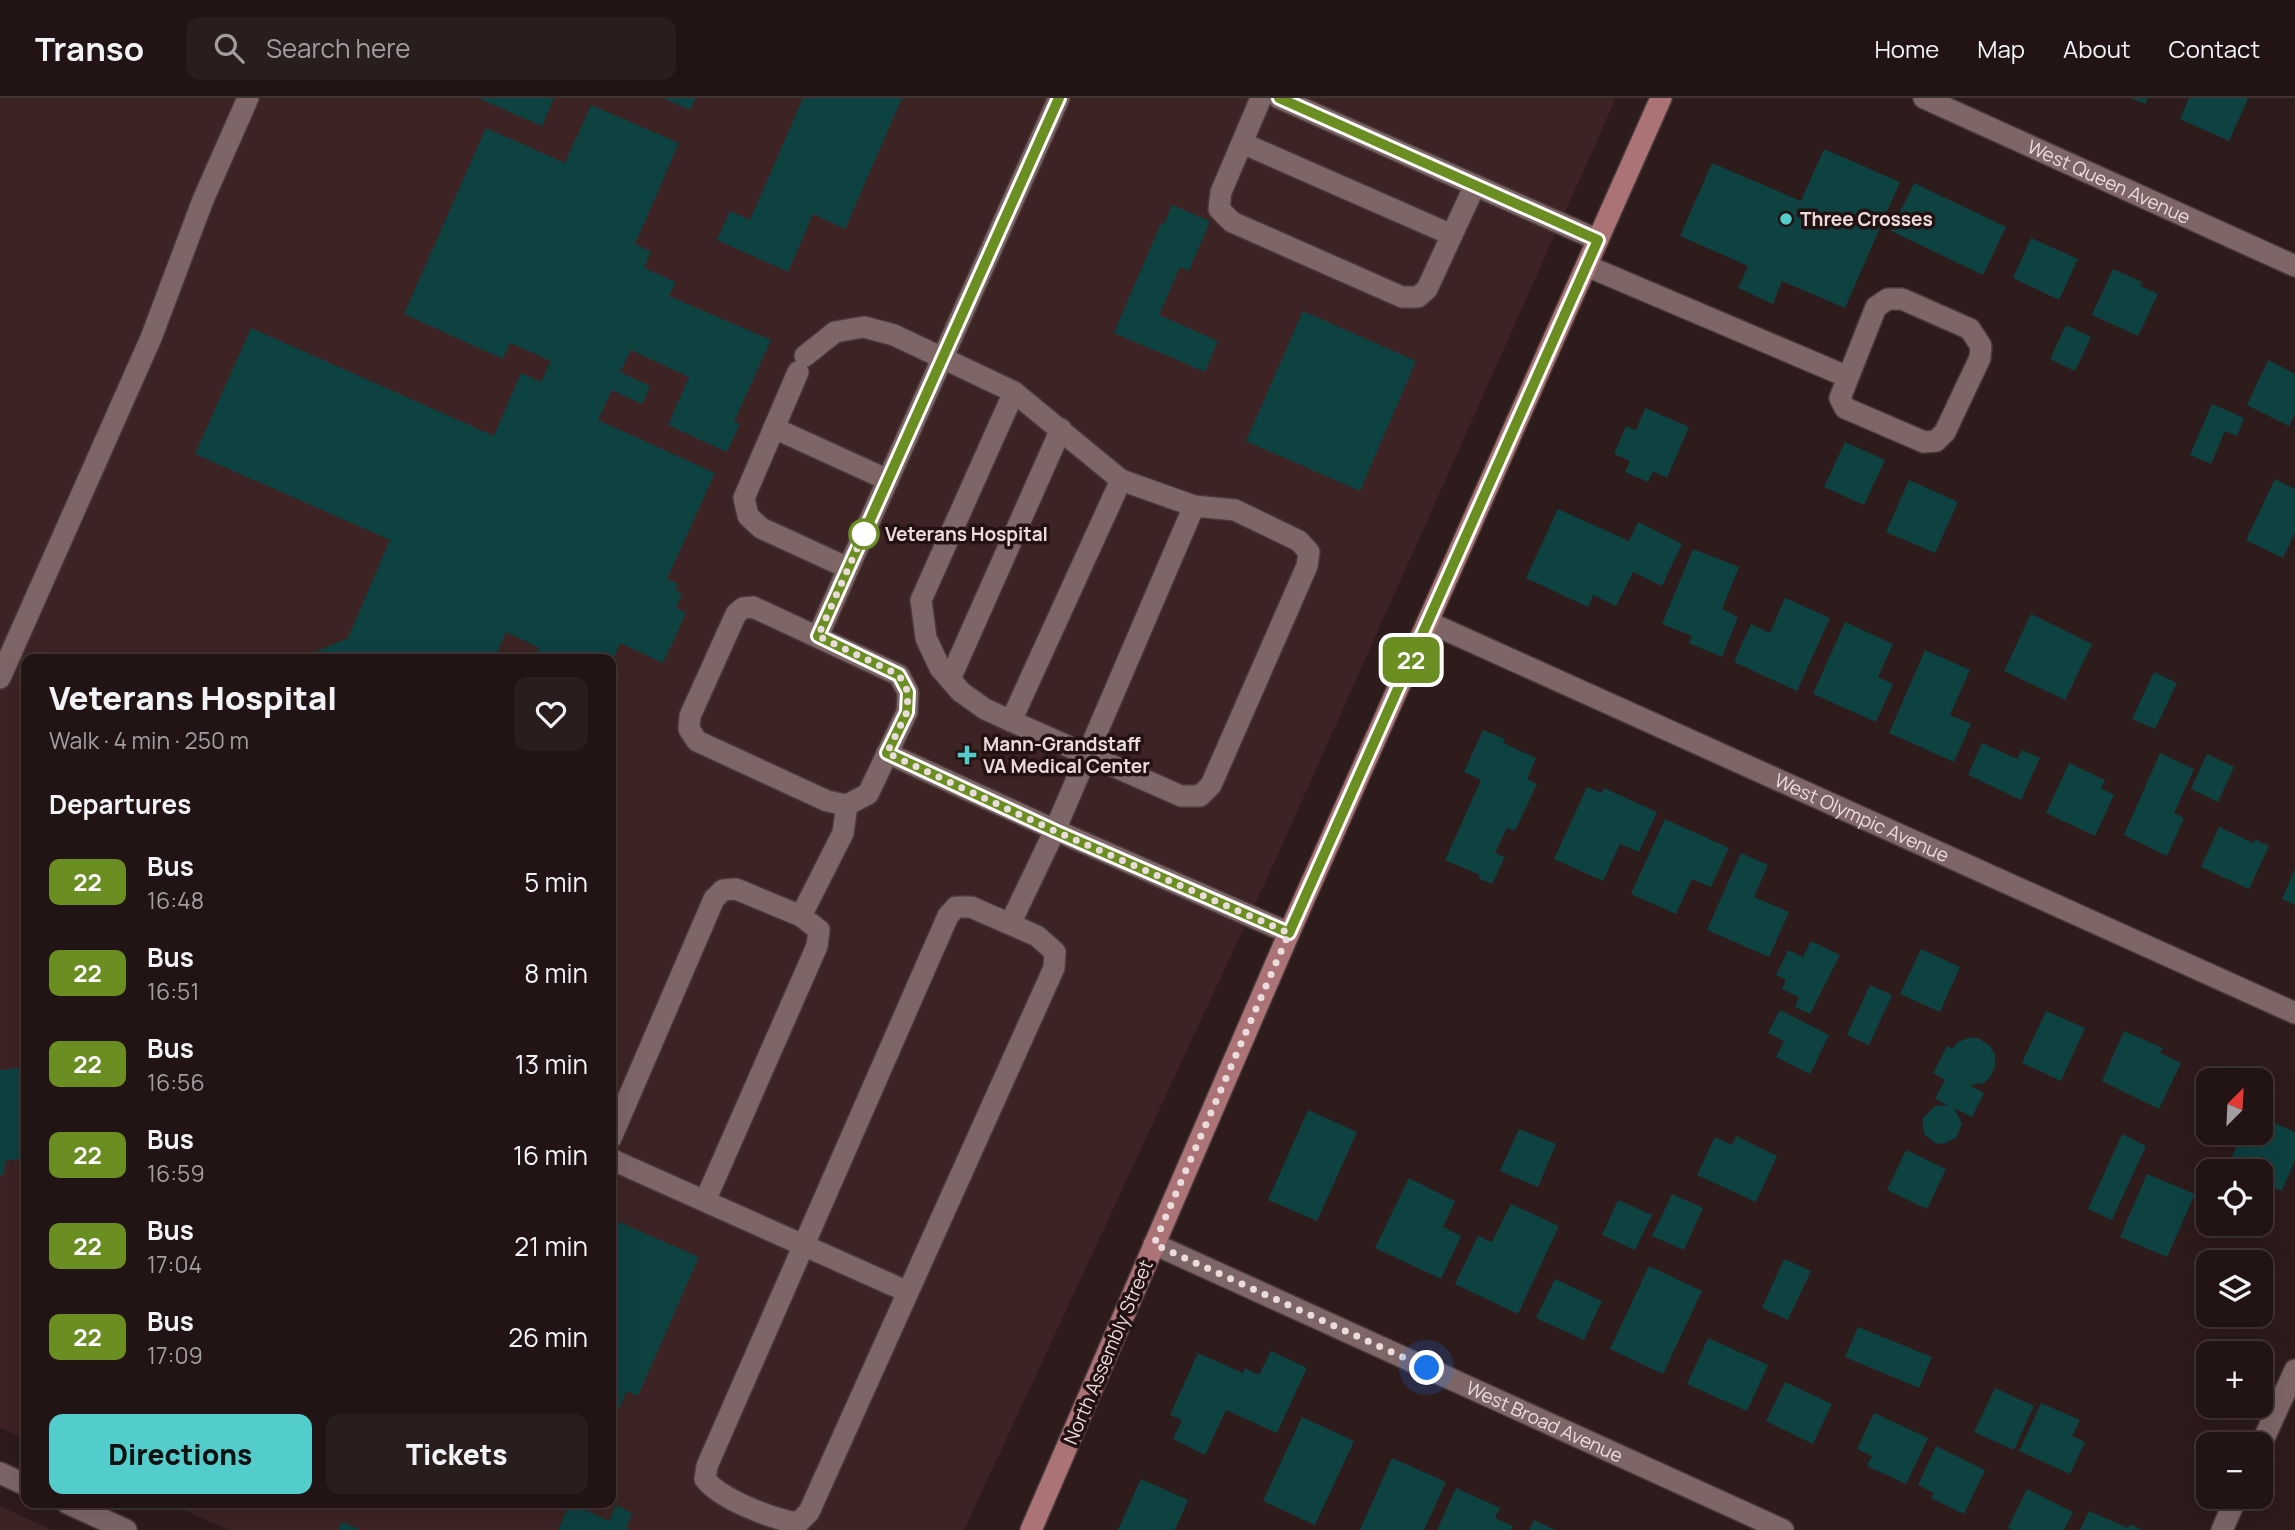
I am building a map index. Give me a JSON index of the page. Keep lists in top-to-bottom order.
{
  "streets": {
    "main road": ["North Assembly Street"],
    "street": ["West Queen Avenue", "West Olympic Avenue", "West Broad Avenue"]
  },
  "crossings": [
    ["West Olympic Avenue", "North Assembly Street"],
    ["North Assembly Street", "West Broad Avenue"]
  ],
  "places": {
    "other": ["Three Crosses", "Veterans Hospital"],
    "health": ["Mann-Grandstaff VA Medical Center"]
  },
  "lines": ["bus line 22"],
  "north": "top right",
  "page": {
    "header": "Transo",
    "search": "Search here",
    "nav": [
      "Home",
      "Map",
      "About",
      "Contact"
    ],
    "on_map": "22",
    "heading": [
      ["Veterans Hospital", "Walk · 4 min · 250 m"],
      "Departures"
    ],
    "list": [
      {
        "mark": "22",
        "name": "Bus",
        "note": "16:48",
        "value": "5 min"
      },
      {
        "mark": "22",
        "name": "Bus",
        "note": "16:51",
        "value": "8 min"
      },
      {
        "mark": "22",
        "name": "Bus",
        "note": "16:56",
        "value": "13 min"
      },
      {
        "mark": "22",
        "name": "Bus",
        "note": "16:59",
        "value": "16 min"
      },
      {
        "mark": "22",
        "name": "Bus",
        "note": "17:04",
        "value": "21 min"
      },
      {
        "mark": "22",
        "name": "Bus",
        "note": "17:09",
        "value": "26 min"
      }
    ],
    "map_buttons": ["+", "−"],
    "buttons": ["Directions", "Tickets"]
  }
}
